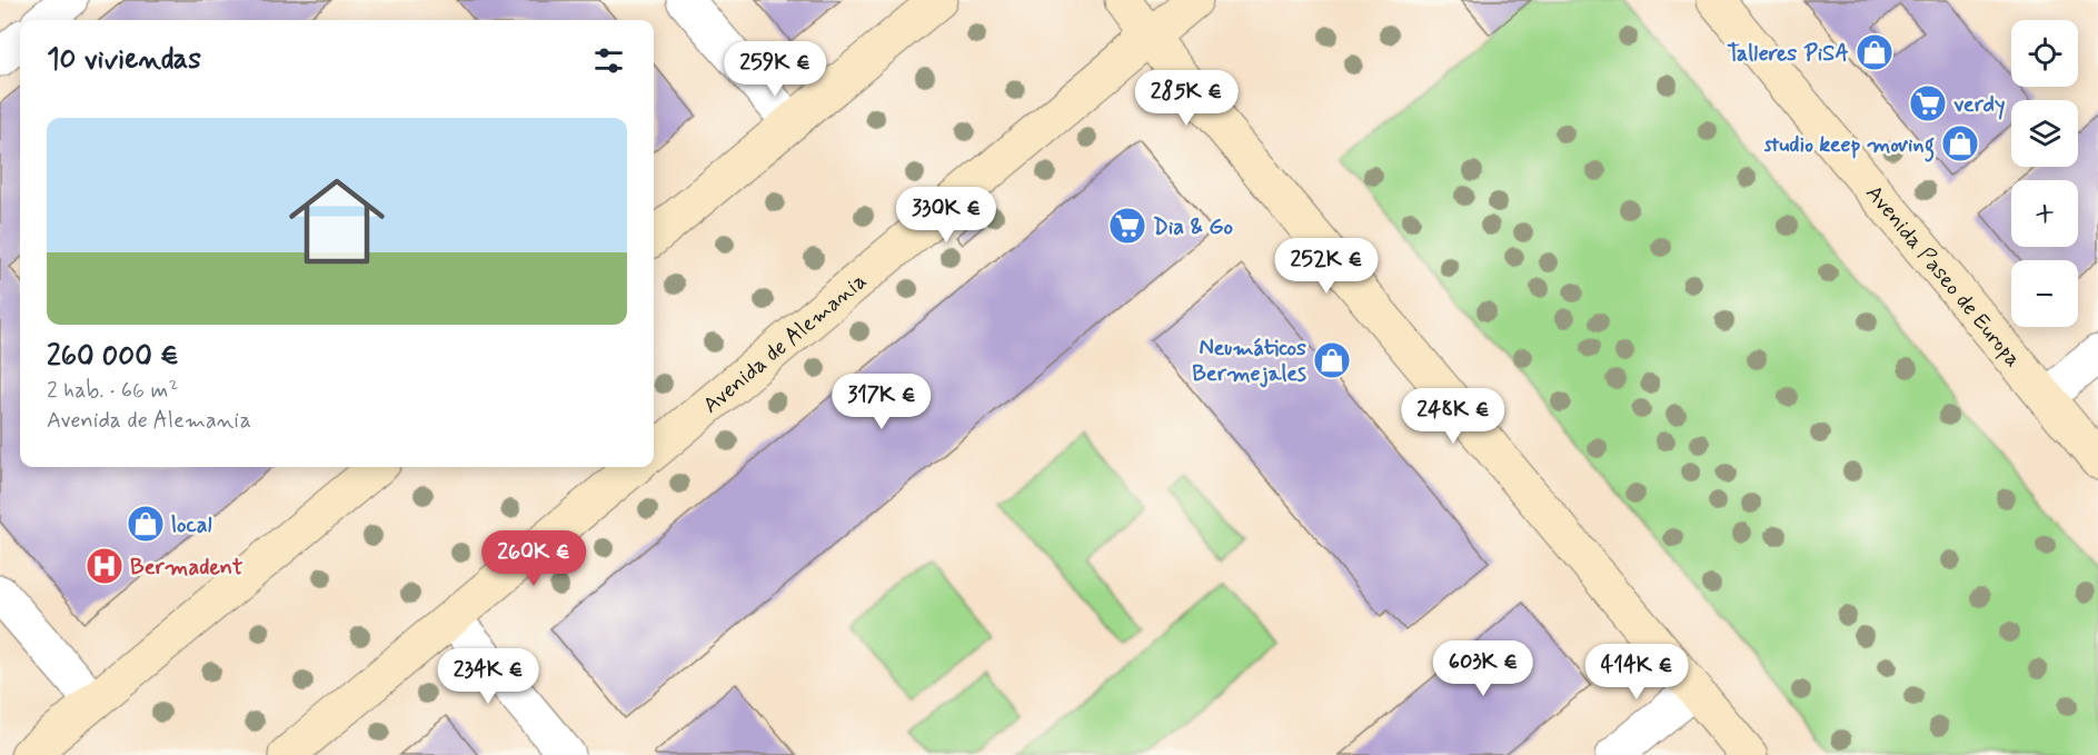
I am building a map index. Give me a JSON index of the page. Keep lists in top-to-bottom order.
{
  "streets": {
    "main road": ["Avenida Paseo de Europa", "Avenida de Alemania"]
  },
  "places": {
    "shop": [
      "Talleres PiSA",
      "studio keep moving",
      "Neumáticos Bermejales",
      "local"
    ],
    "supermarket": ["verdy", "Dia & Go"],
    "hospital": ["Bermadent"]
  },
  "page": {
    "map_buttons": ["+", "−"],
    "heading": "10 viviendas",
    "price": [
      "259K €",
      "285K €",
      "330K €",
      "252K €",
      "317K €",
      "248K €",
      "260K €",
      "603K €",
      "414K €",
      "234K €"
    ],
    "list": [
      {
        "name": "260 000 €",
        "note": "2 hab. · 66 m² · Avenida de Alemania"
      }
    ]
  }
}
